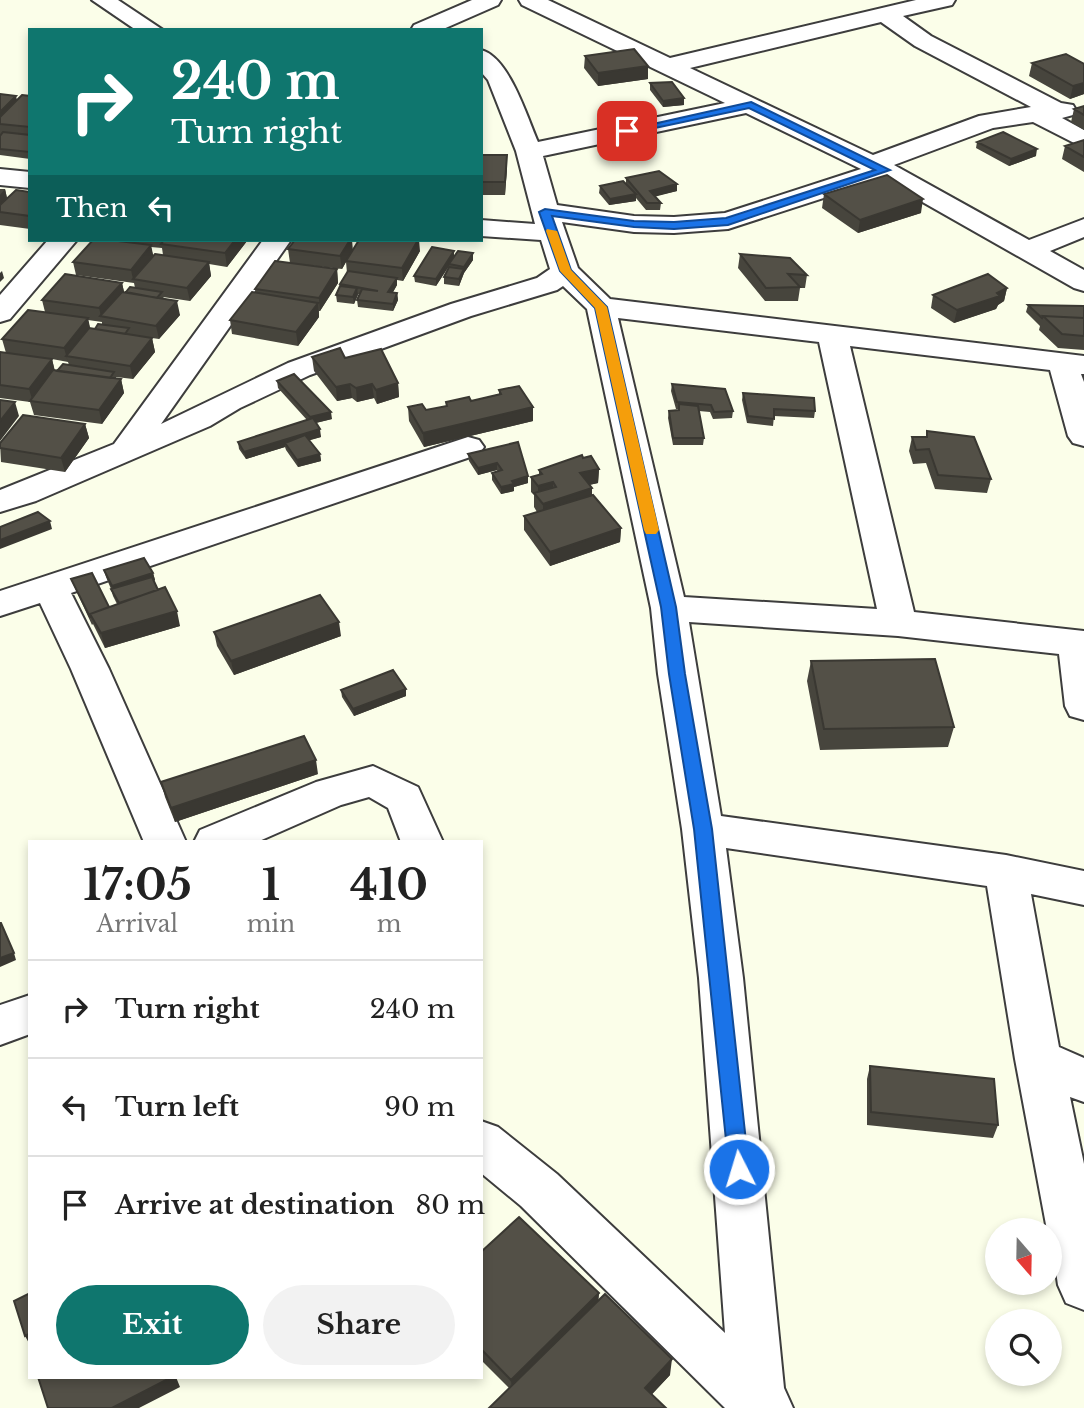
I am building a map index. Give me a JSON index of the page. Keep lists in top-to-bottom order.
{
  "north": "bottom",
  "page": {
    "turn": ["240 m", "Turn right"],
    "then": "Then",
    "eta": [
      "17:05",
      "Arrival",
      "1",
      "min",
      "410",
      "m"
    ],
    "list": [
      {
        "name": "Turn right",
        "value": "240 m"
      },
      {
        "name": "Turn left",
        "value": "90 m"
      },
      {
        "name": "Arrive at destination",
        "value": "80 m"
      }
    ],
    "buttons": ["Exit", "Share"]
  }
}
